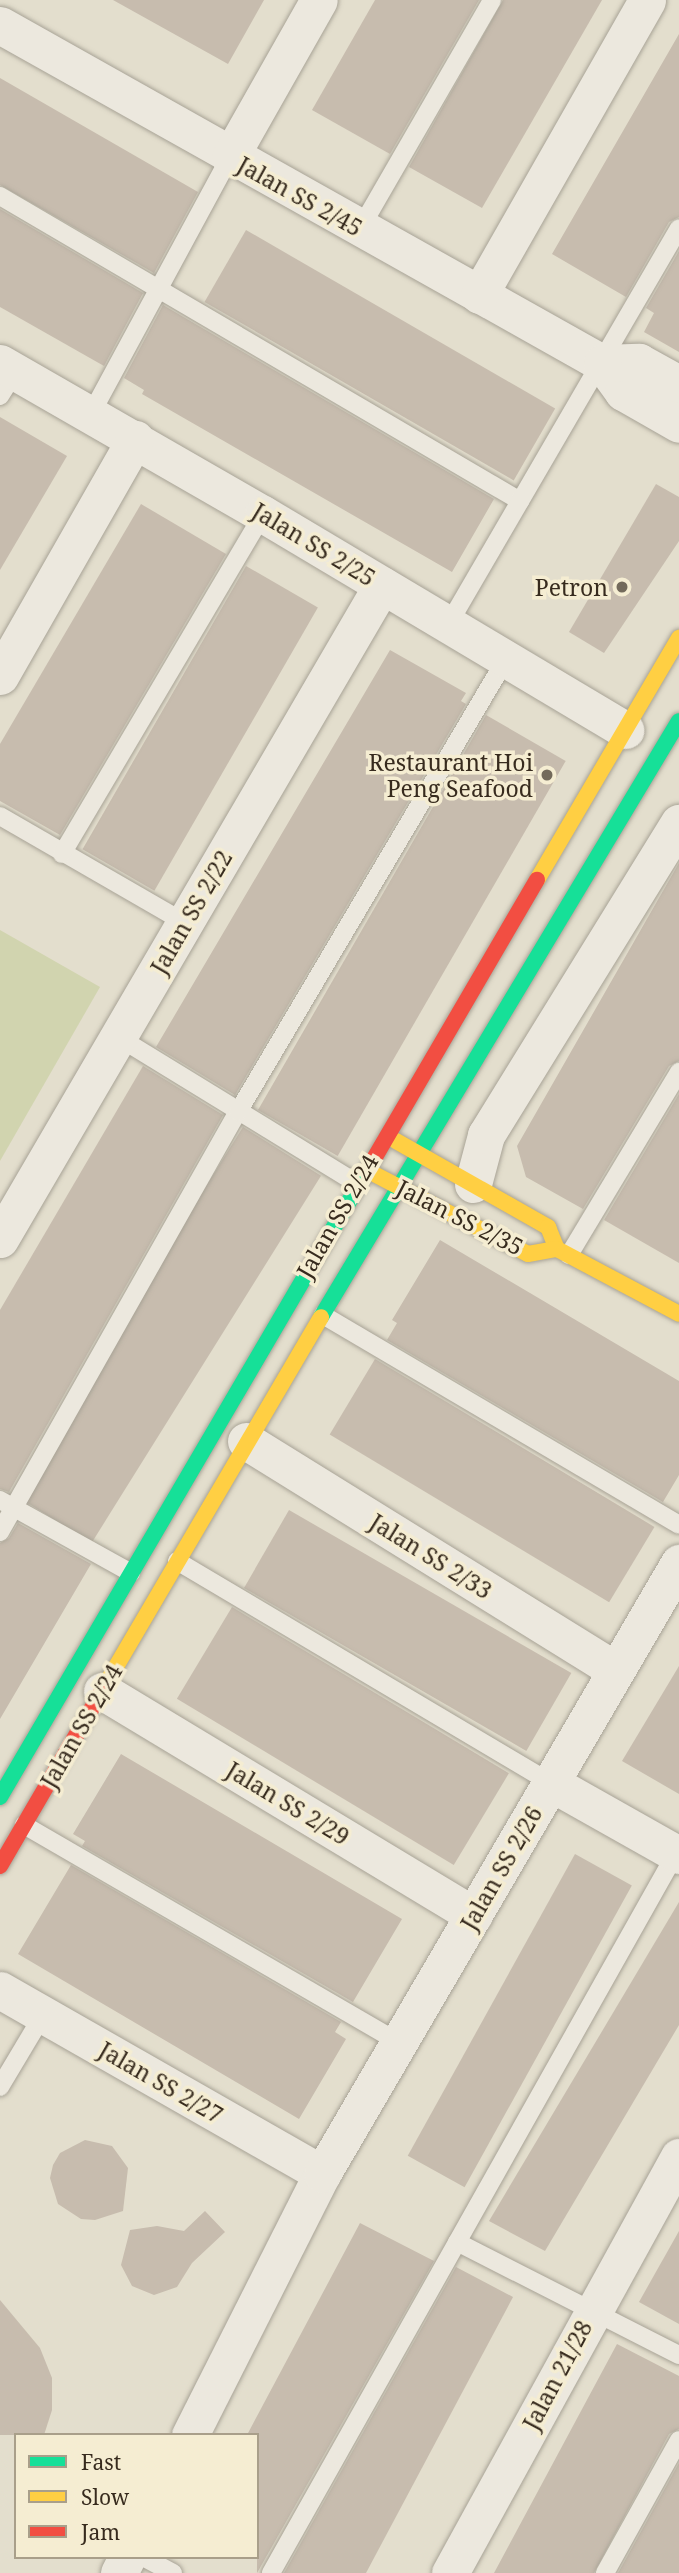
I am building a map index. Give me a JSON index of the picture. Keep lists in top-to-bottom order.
{
  "streets": {
    "main road": ["Jalan SS 2/24", "Jalan SS 2/35"],
    "street": [
      "Jalan SS 2/45",
      "Jalan SS 2/25",
      "Jalan SS 2/22",
      "Jalan SS 2/33",
      "Jalan SS 2/29",
      "Jalan SS 2/26",
      "Jalan SS 2/27",
      "Jalan 21/28"
    ]
  },
  "crossings": [
    ["Jalan SS 2/25", "Jalan SS 2/22"],
    ["Jalan SS 2/25", "Jalan SS 2/24"],
    ["Jalan SS 2/24", "Jalan SS 2/35"],
    ["Jalan SS 2/24", "Jalan SS 2/33"],
    ["Jalan SS 2/24", "Jalan SS 2/29"],
    ["Jalan SS 2/33", "Jalan SS 2/26"],
    ["Jalan SS 2/29", "Jalan SS 2/26"],
    ["Jalan SS 2/26", "Jalan SS 2/27"]
  ],
  "places": ["Petron", "Restaurant Hoi Peng Seafood"],
  "legend": ["Fast", "Slow", "Jam"]
}
